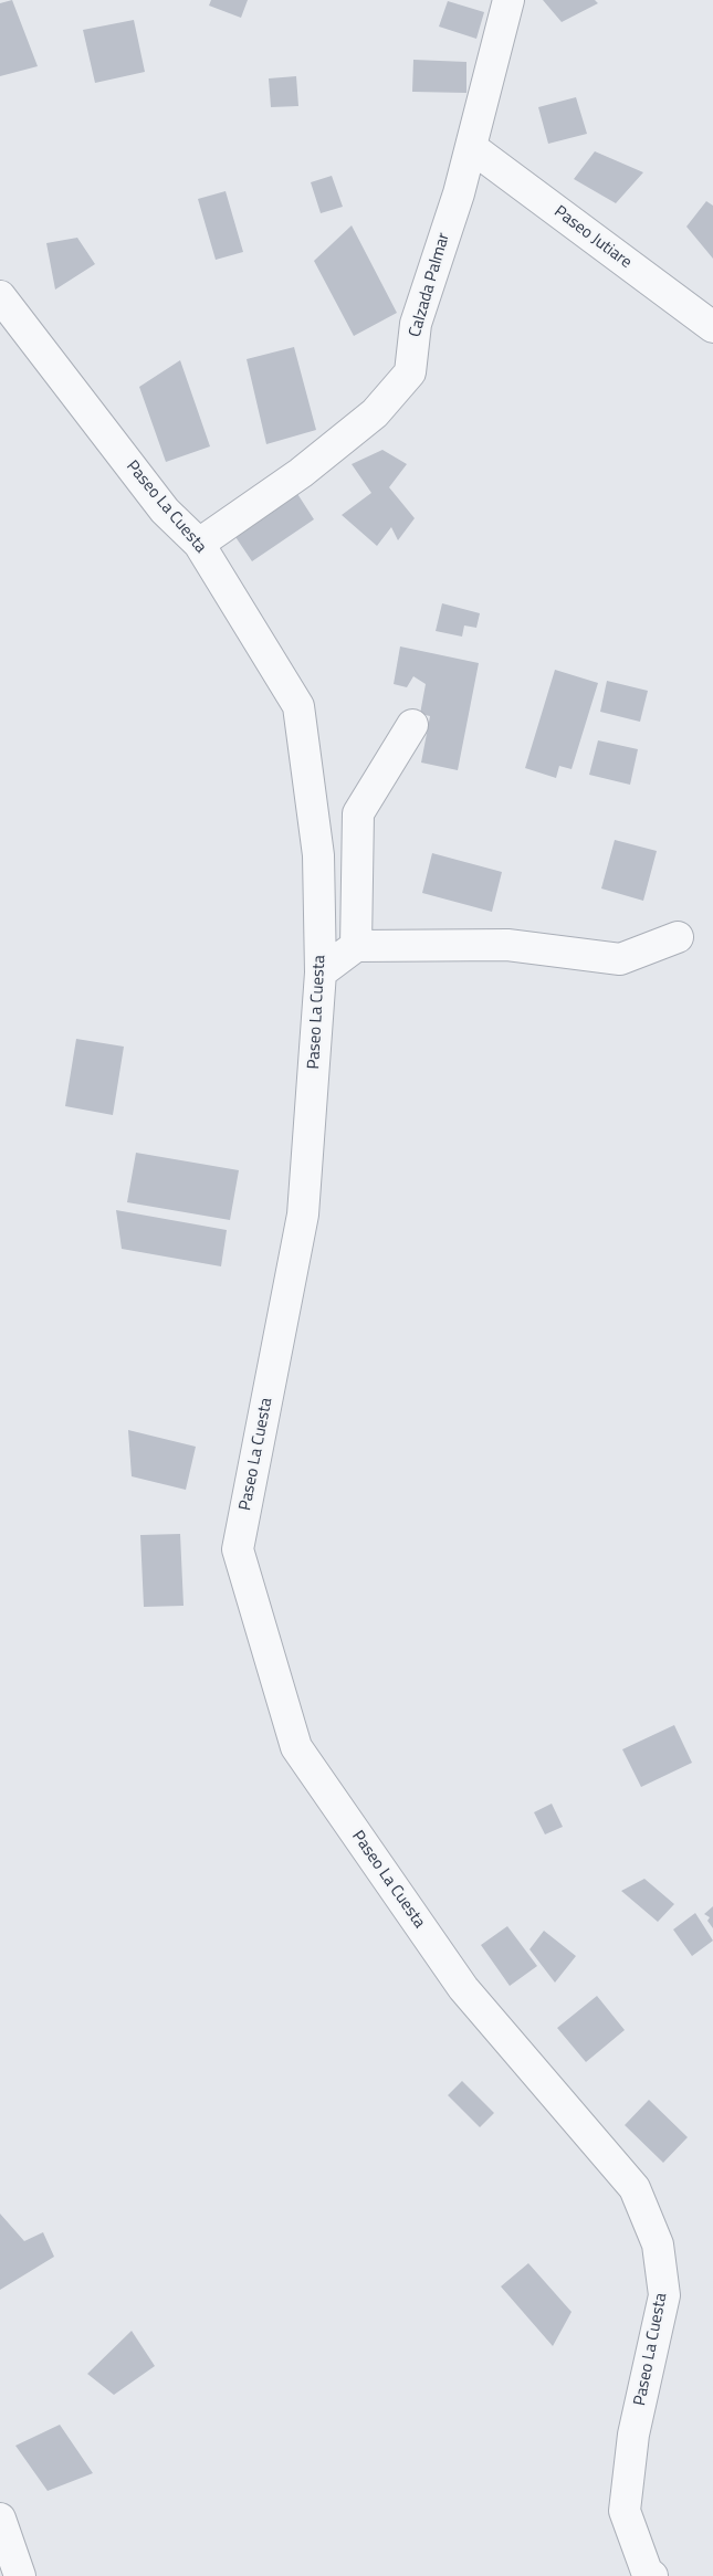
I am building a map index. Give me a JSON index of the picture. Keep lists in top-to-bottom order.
{
  "streets": {
    "street": ["Paseo Jutiare", "Calzada Palmar", "Paseo La Cuesta"]
  },
  "crossings": [
    ["Paseo Jutiare", "Calzada Palmar"],
    ["Calzada Palmar", "Paseo La Cuesta"]
  ]
}
